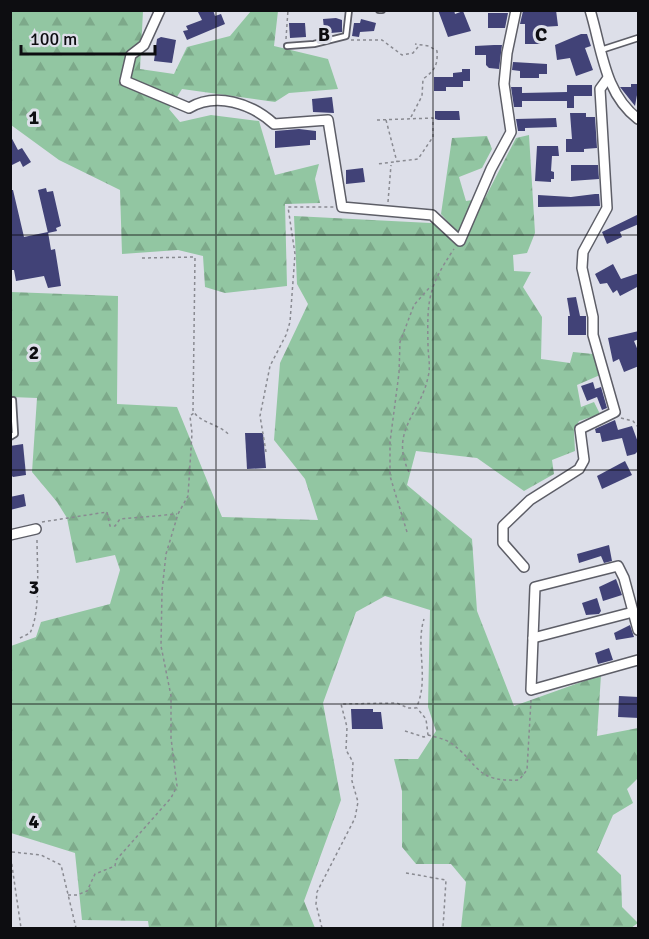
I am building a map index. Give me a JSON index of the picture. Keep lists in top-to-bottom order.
{
  "scale_bar": "100 m",
  "grid": {
    "columns": ["B", "C"],
    "rows": [
      "1",
      "2",
      "3",
      "4"
    ]
  }
}
